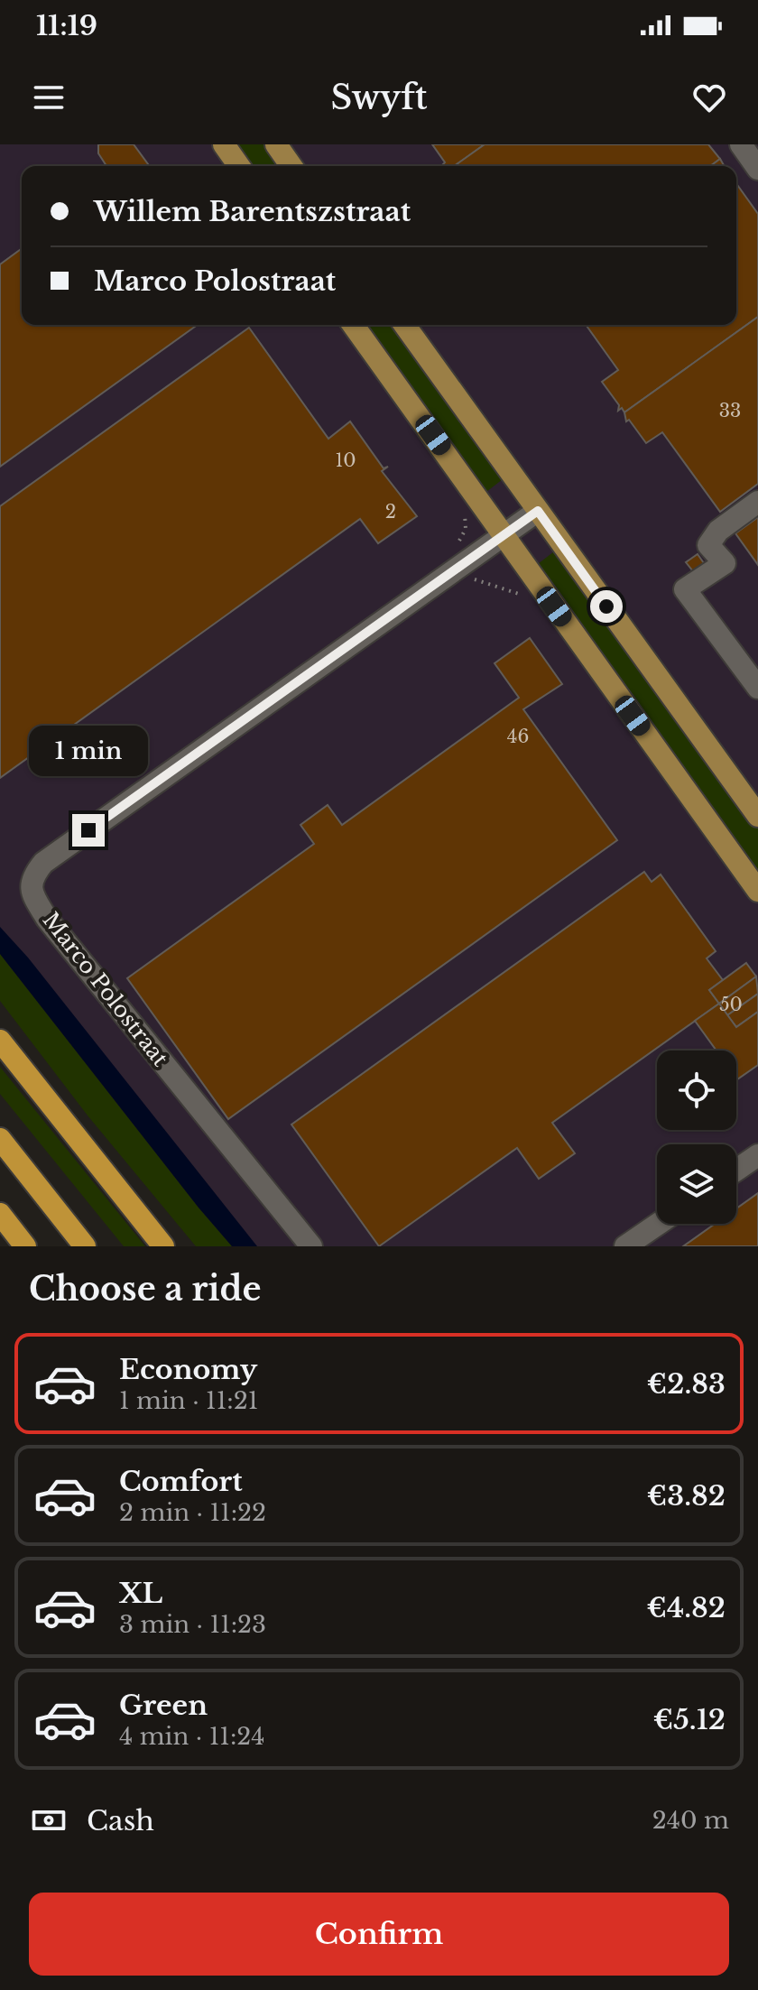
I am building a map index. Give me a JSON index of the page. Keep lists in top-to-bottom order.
{
  "streets": {
    "street": ["Marco Polostraat"]
  },
  "house_numbers": [
    "33",
    "10",
    "2",
    "46",
    "50"
  ],
  "page": {
    "status": "11:19",
    "header": "Swyft",
    "banner": ["Willem Barentszstraat", "Marco Polostraat"],
    "bubble": "1 min",
    "heading": "Choose a ride",
    "list": [
      {
        "name": "Economy",
        "note": "1 min · 11:21",
        "value": "€2.83"
      },
      {
        "name": "Comfort",
        "note": "2 min · 11:22",
        "value": "€3.82"
      },
      {
        "name": "XL",
        "note": "3 min · 11:23",
        "value": "€4.82"
      },
      {
        "name": "Green",
        "note": "4 min · 11:24",
        "value": "€5.12"
      }
    ],
    "pay": ["Cash", "240 m"],
    "buttons": "Confirm"
  }
}
